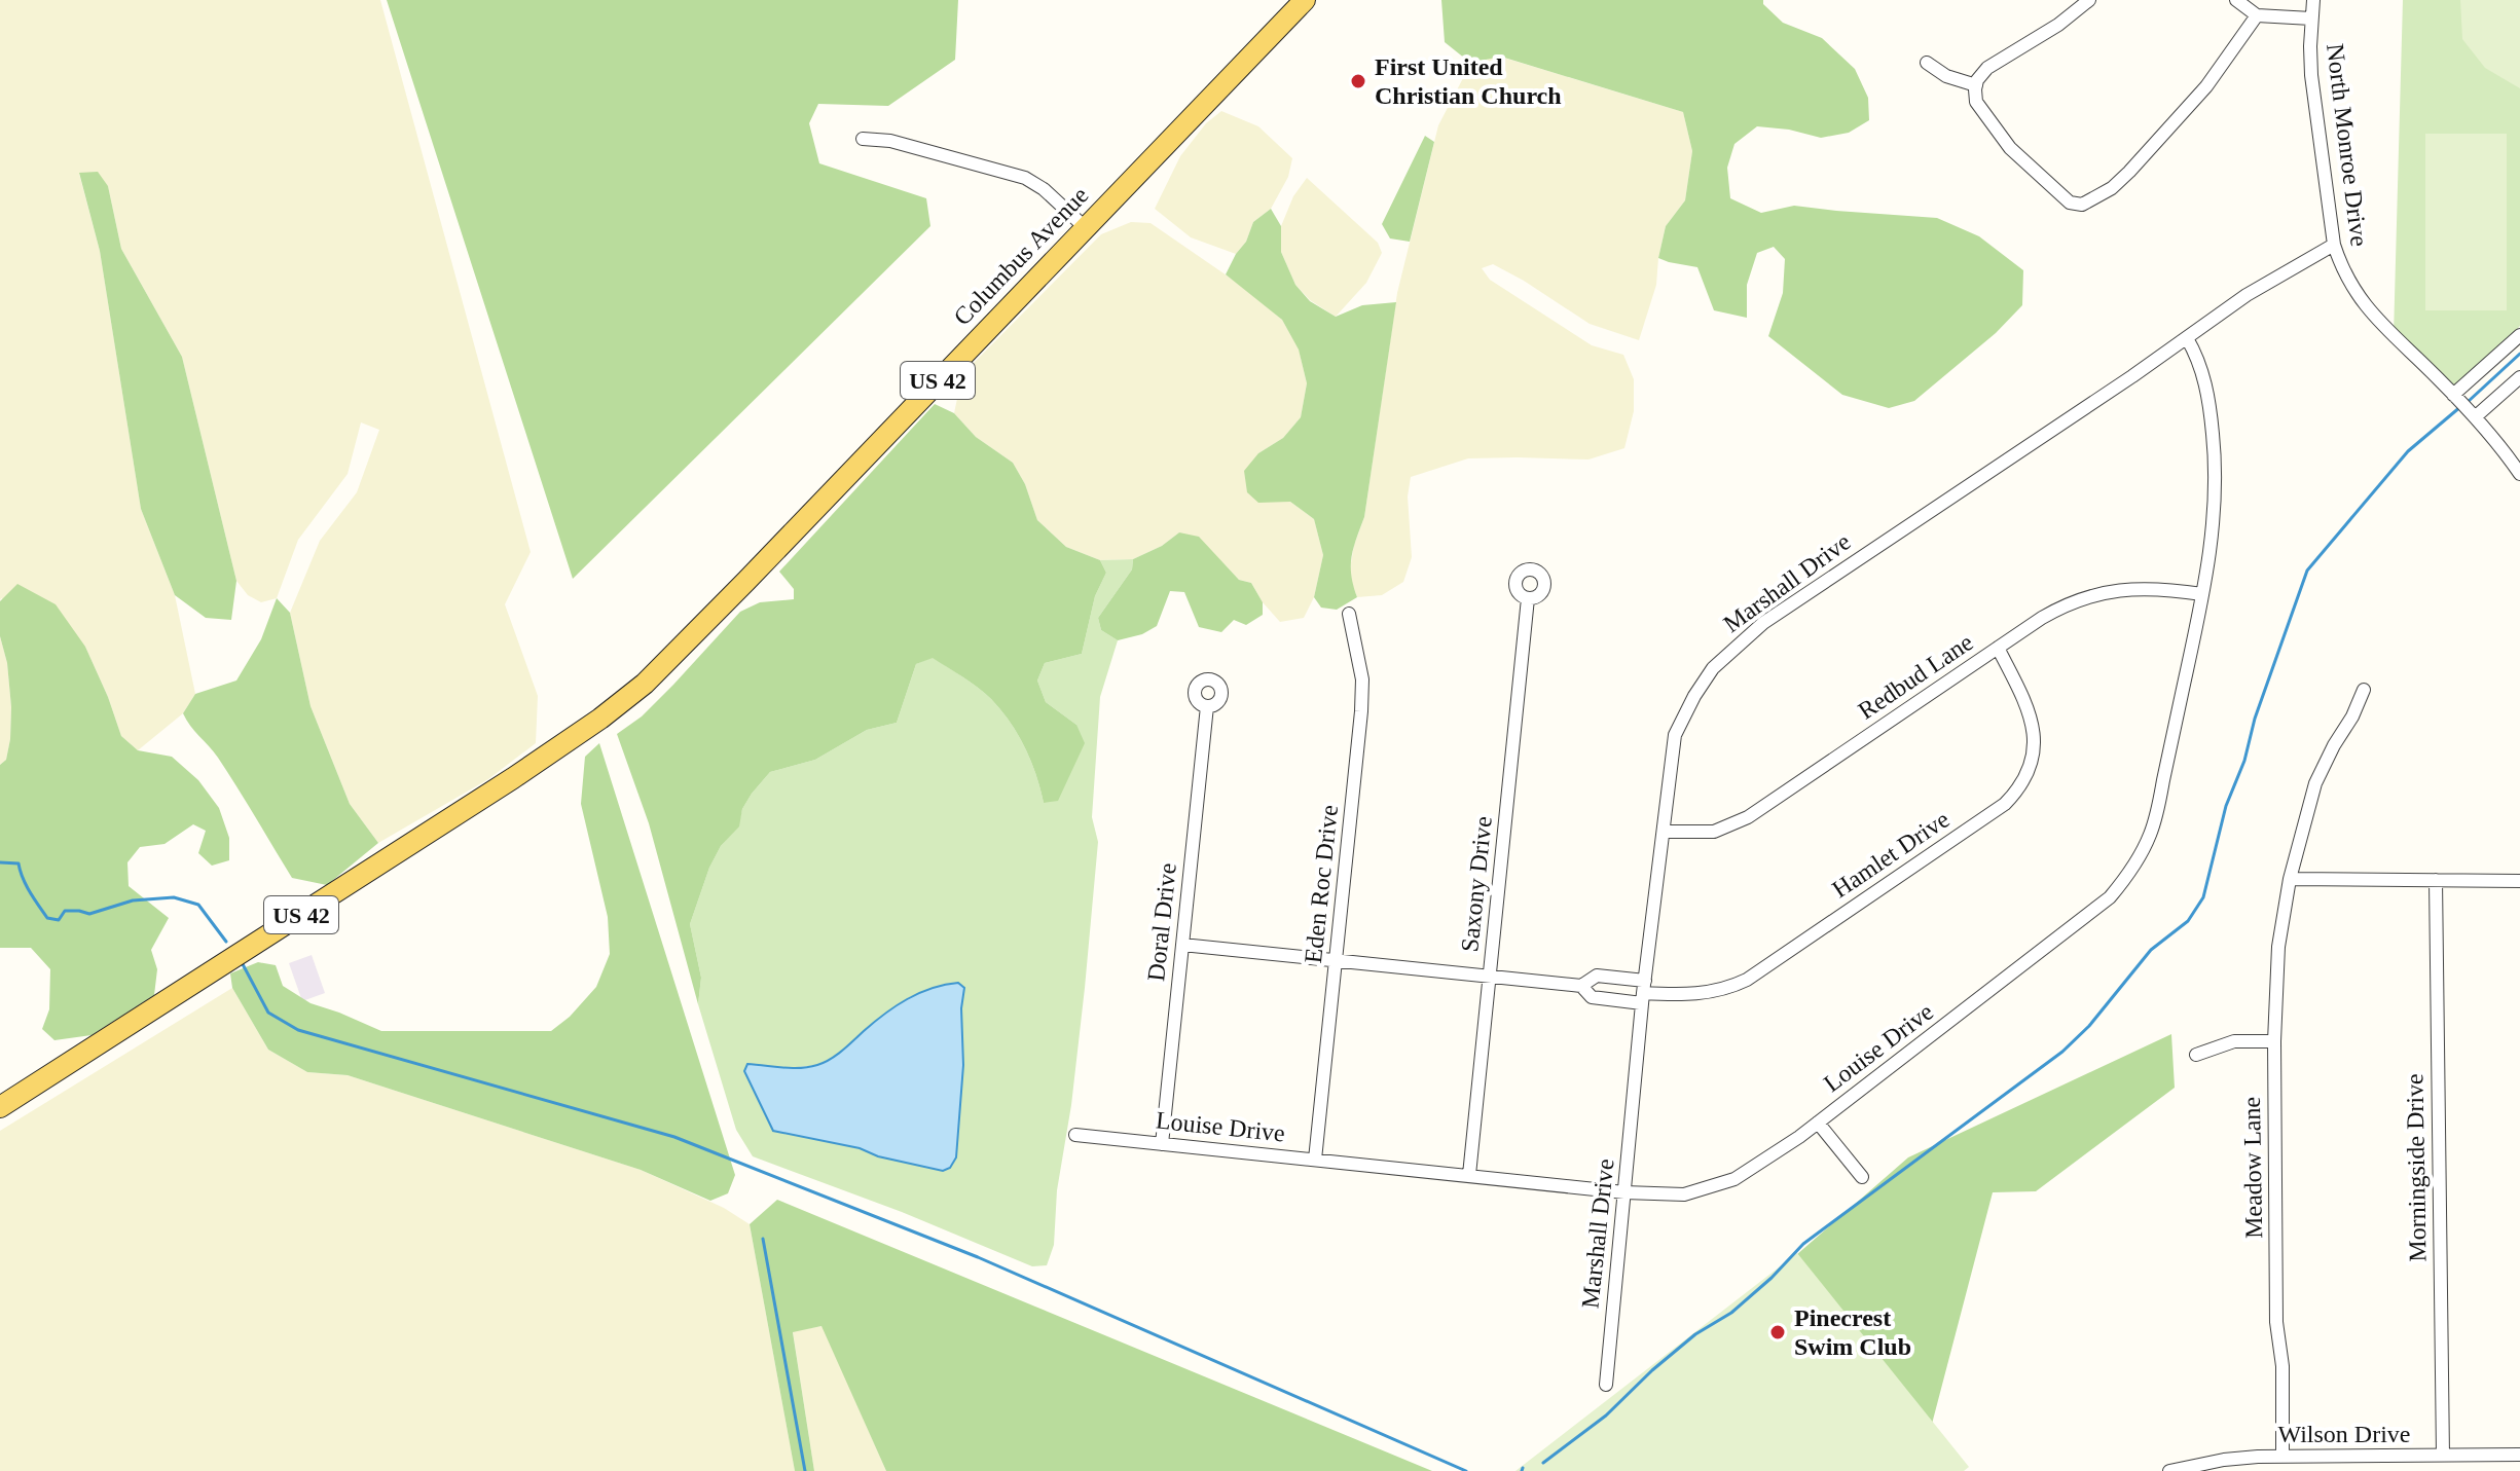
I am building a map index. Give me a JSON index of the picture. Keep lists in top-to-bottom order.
{
  "streets": {
    "main road": ["Columbus Avenue", "US 42"],
    "street": [
      "North Monroe Drive",
      "Marshall Drive",
      "Redbud Lane",
      "Hamlet Drive",
      "Eden Roc Drive",
      "Saxony Drive",
      "Doral Drive",
      "Louise Drive",
      "Meadow Lane",
      "Morningside Drive",
      "Wilson Drive"
    ]
  },
  "crossings": [
    ["North Monroe Drive", "Marshall Drive"],
    ["Marshall Drive", "Redbud Lane"],
    ["Marshall Drive", "Hamlet Drive"],
    ["Marshall Drive", "Louise Drive"],
    ["Redbud Lane", "Hamlet Drive"],
    ["Redbud Lane", "Louise Drive"],
    ["Hamlet Drive", "Eden Roc Drive"],
    ["Hamlet Drive", "Saxony Drive"],
    ["Hamlet Drive", "Doral Drive"],
    ["Eden Roc Drive", "Louise Drive"],
    ["Saxony Drive", "Louise Drive"],
    ["Doral Drive", "Louise Drive"],
    ["Meadow Lane", "Wilson Drive"],
    ["Morningside Drive", "Wilson Drive"]
  ],
  "places": ["First United Christian Church", "Pinecrest Swim Club"]
}
